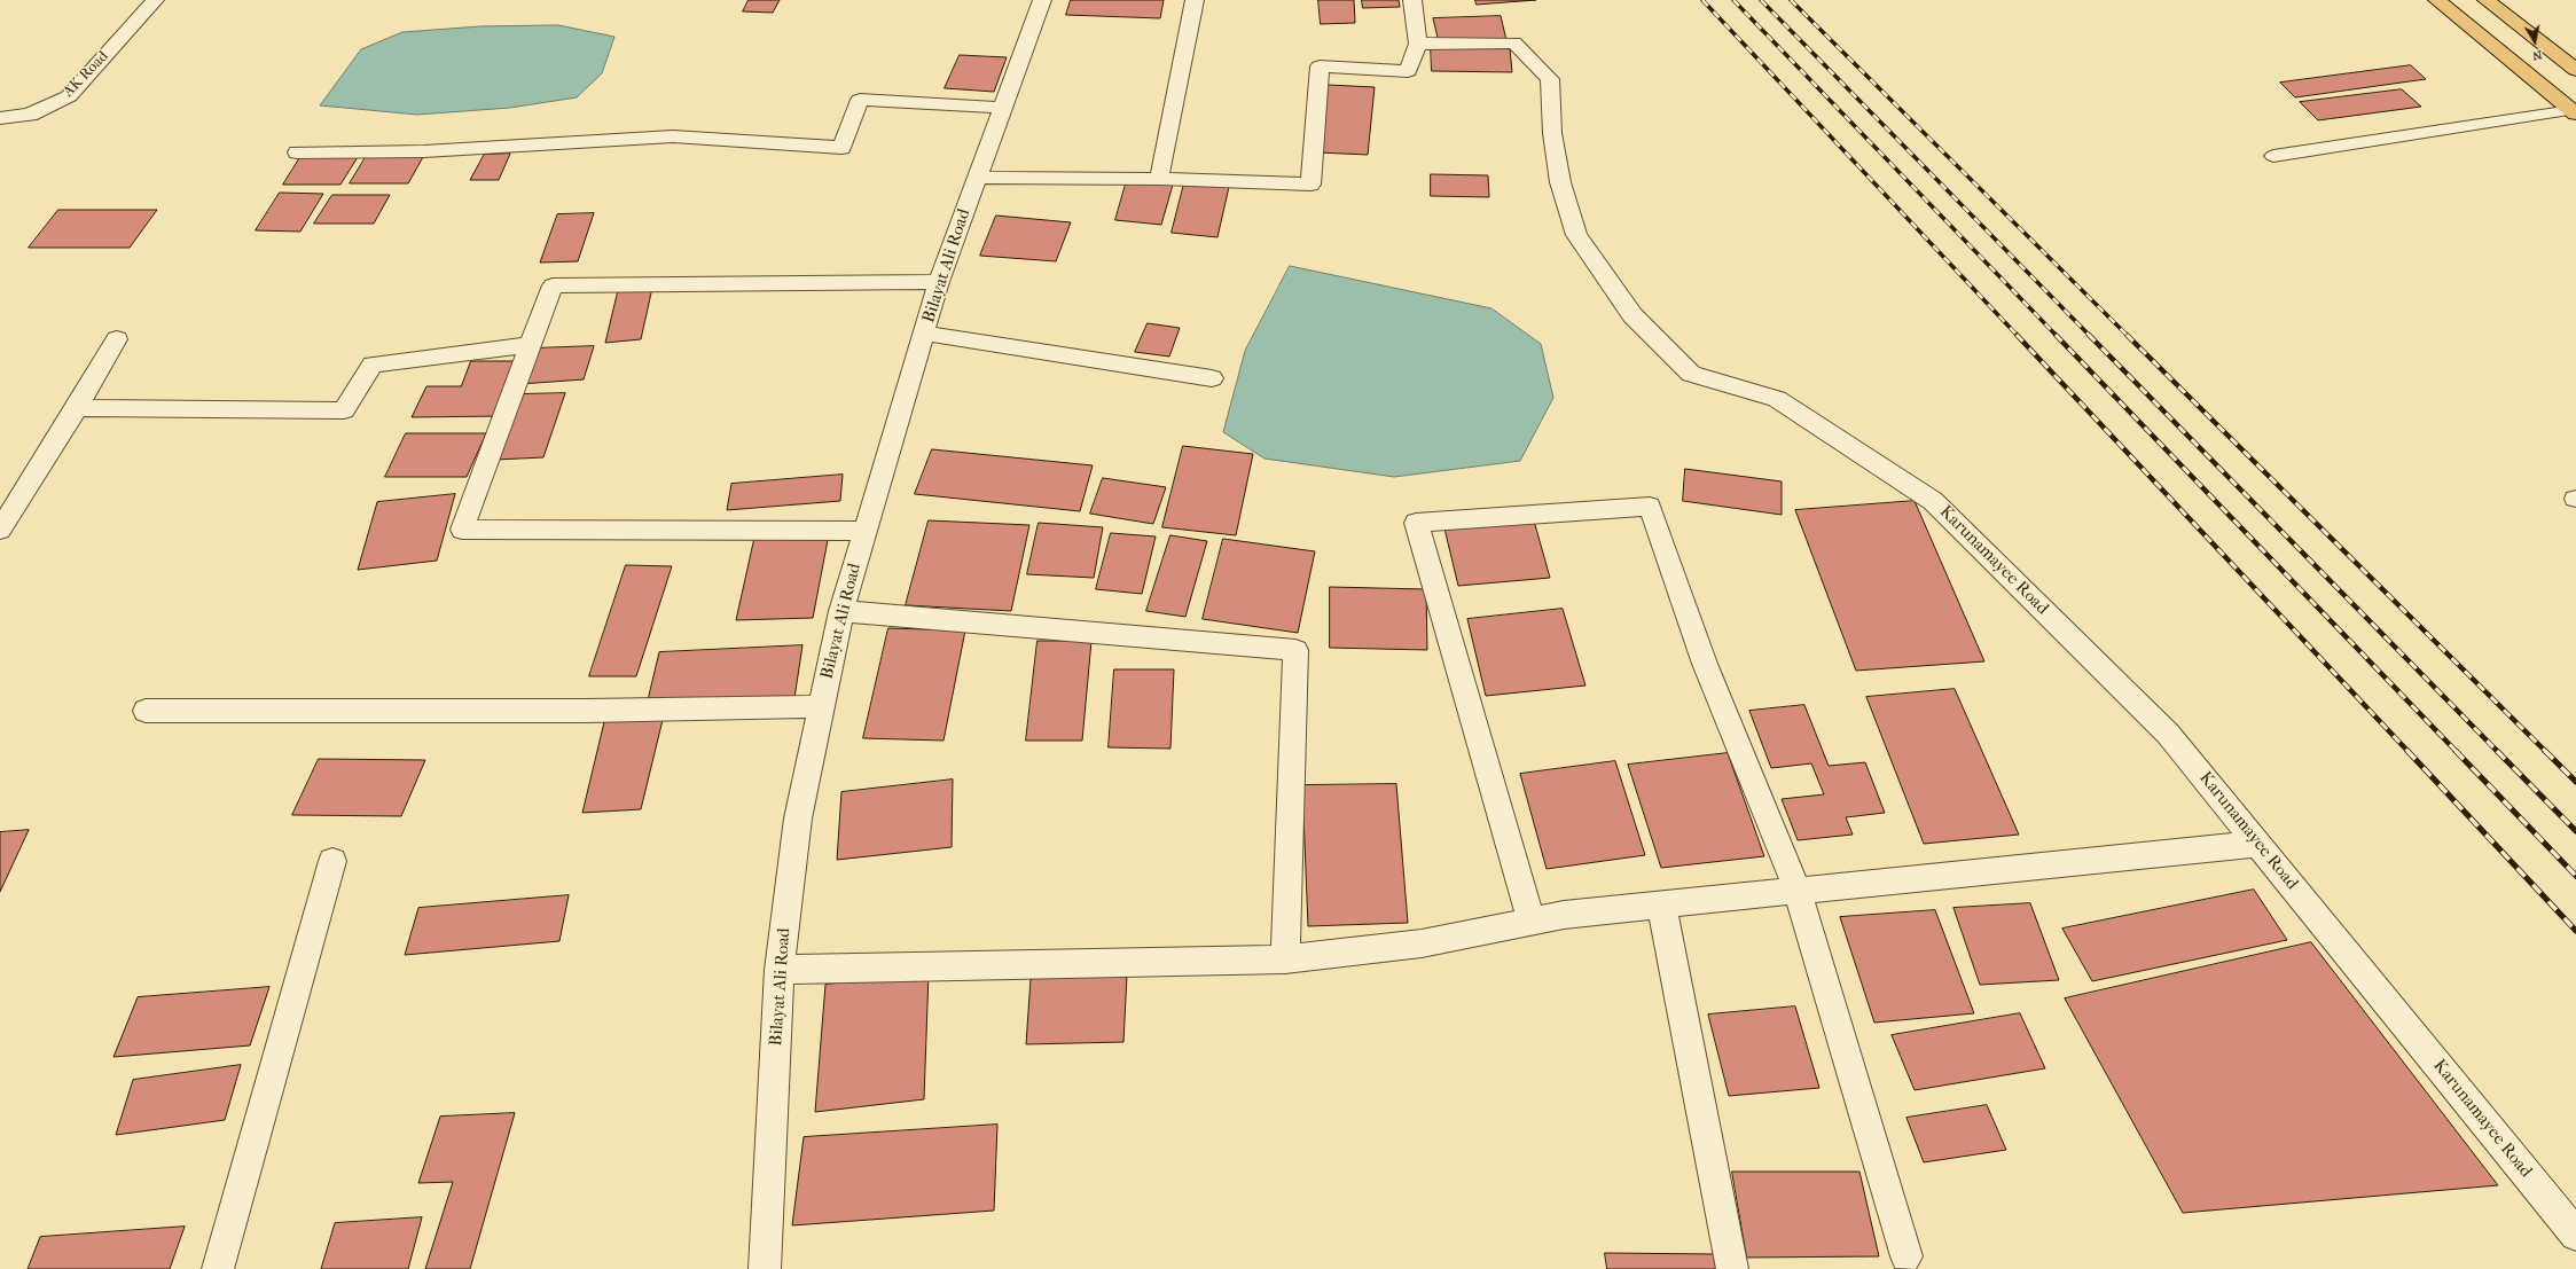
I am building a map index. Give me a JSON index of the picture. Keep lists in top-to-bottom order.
{
  "streets": {
    "street": ["AK Road", "Bilayat Ali Road", "Karunamayee Road"]
  },
  "north": "bottom"
}
